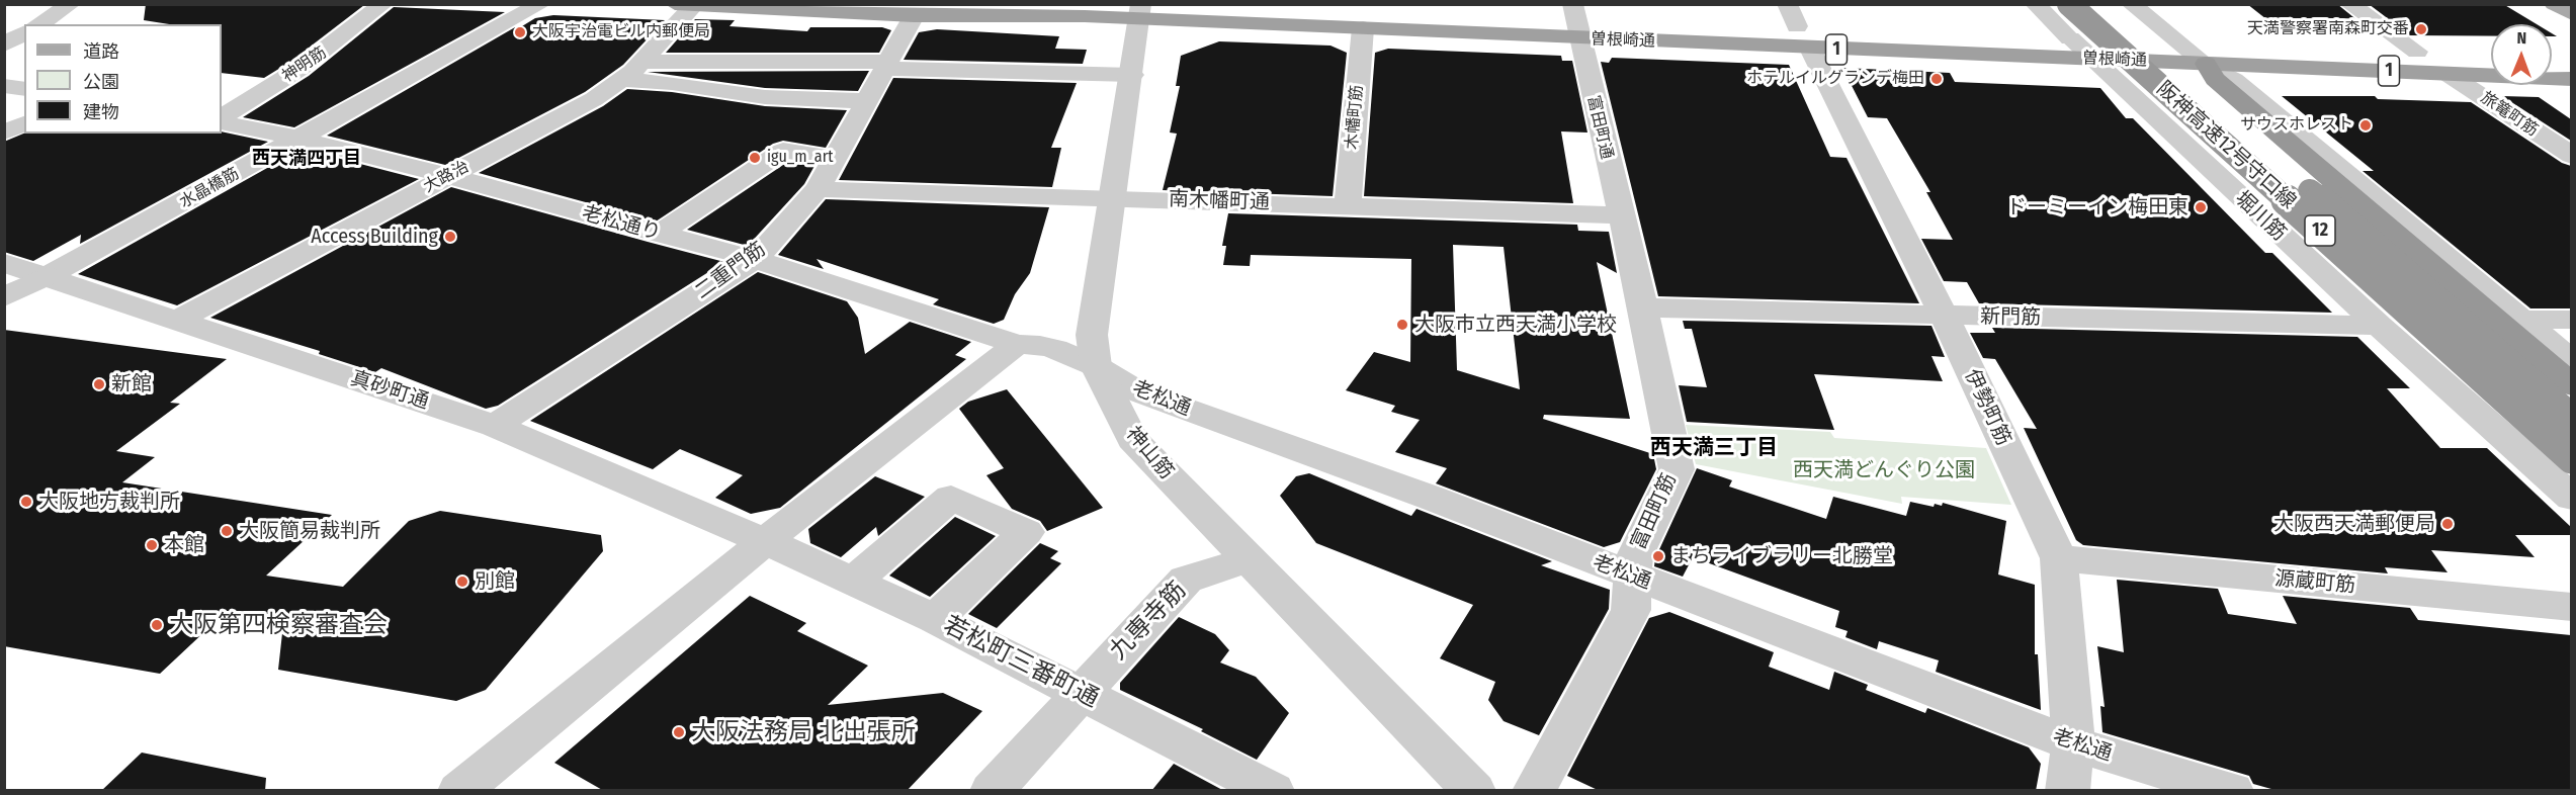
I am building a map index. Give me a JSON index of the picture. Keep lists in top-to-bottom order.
{
  "streets": {
    "highway": [
      "曽根崎通",
      "1",
      "阪神高速12号守口線",
      "12"
    ],
    "street": [
      "神明筋",
      "旅篭町筋",
      "木幡町筋",
      "富田町通",
      "大路治",
      "水晶橋筋",
      "南木幡町通",
      "堀川筋",
      "老松通り",
      "二重門筋",
      "新門筋",
      "真砂町通",
      "老松通",
      "伊勢町筋",
      "神山筋",
      "富田町筋",
      "源蔵町筋",
      "九専寺筋",
      "若松町三番町通"
    ]
  },
  "crossings": [
    ["曽根崎通", "旅篭町筋"],
    ["曽根崎通", "木幡町筋"],
    ["曽根崎通", "富田町通"],
    ["曽根崎通", "大路治"],
    ["曽根崎通", "堀川筋"],
    ["曽根崎通", "二重門筋"],
    ["曽根崎通", "伊勢町筋"],
    ["曽根崎通", "神山筋"],
    ["木幡町筋", "南木幡町通"],
    ["富田町通", "南木幡町通"],
    ["富田町通", "富田町筋"],
    ["大路治", "老松通り"],
    ["大路治", "真砂町通"],
    ["水晶橋筋", "老松通り"],
    ["水晶橋筋", "真砂町通"],
    ["南木幡町通", "二重門筋"],
    ["南木幡町通", "神山筋"],
    ["南木幡町通", "富田町筋"],
    ["堀川筋", "新門筋"],
    ["老松通り", "二重門筋"],
    ["老松通り", "老松通"],
    ["二重門筋", "真砂町通"],
    ["新門筋", "伊勢町筋"],
    ["新門筋", "富田町筋"],
    ["真砂町通", "若松町三番町通"],
    ["老松通", "伊勢町筋"],
    ["老松通", "神山筋"],
    ["老松通", "富田町筋"],
    ["伊勢町筋", "源蔵町筋"],
    ["神山筋", "九専寺筋"],
    ["九専寺筋", "若松町三番町通"]
  ],
  "districts": ["西天満四丁目", "西天満三丁目"],
  "parks": ["西天満どんぐり公園"],
  "places": [
    "天満警察署南森町交番",
    "大阪宇治電ビル内郵便局",
    "ホテルイルグランデ梅田",
    "サウスホレスト",
    "igu_m_art",
    "ドーミーイン梅田東",
    "Access Building",
    "大阪市立西天満小学校",
    "新館",
    "大阪地方裁判所",
    "大阪西天満郵便局",
    "大阪簡易裁判所",
    "本館",
    "まちライブラリー北勝堂",
    "別館",
    "大阪第四検察審査会",
    "大阪法務局 北出張所"
  ],
  "legend": ["道路", "公園", "建物"],
  "north": "top"
}
